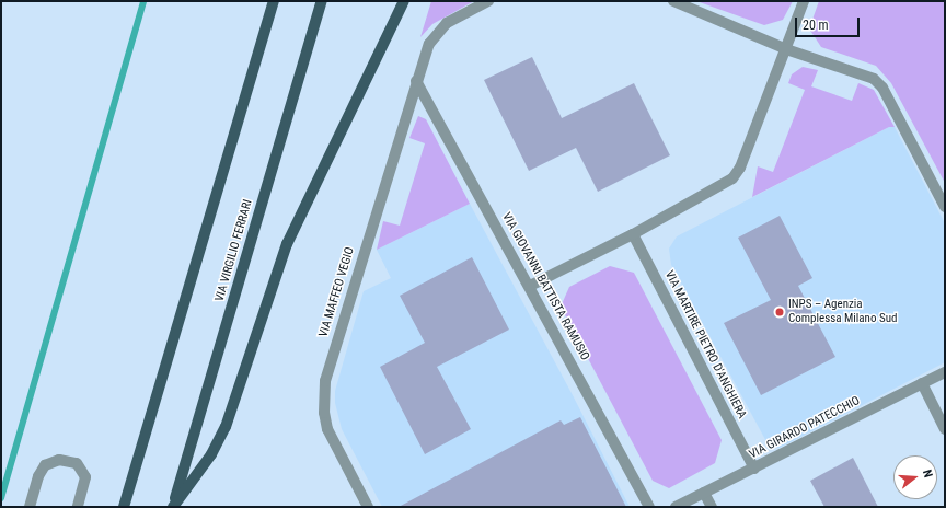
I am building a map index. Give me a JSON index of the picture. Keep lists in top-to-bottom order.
{
  "streets": {
    "main road": ["VIA VIRGILIO FERRARI"],
    "street": [
      "VIA GIOVANNI BATTISTA RAMUSIO",
      "VIA MAFFEO VEGIO",
      "VIA MARTIRE PIETRO D'ANGHIERA",
      "VIA GIRARDO PATECCHIO"
    ]
  },
  "crossings": [
    ["VIA GIOVANNI BATTISTA RAMUSIO", "VIA MAFFEO VEGIO"],
    ["VIA MARTIRE PIETRO D'ANGHIERA", "VIA GIRARDO PATECCHIO"]
  ],
  "places": ["INPS – Agenzia Complessa Milano Sud"],
  "scale_bar": "20 m",
  "north": "right"
}
